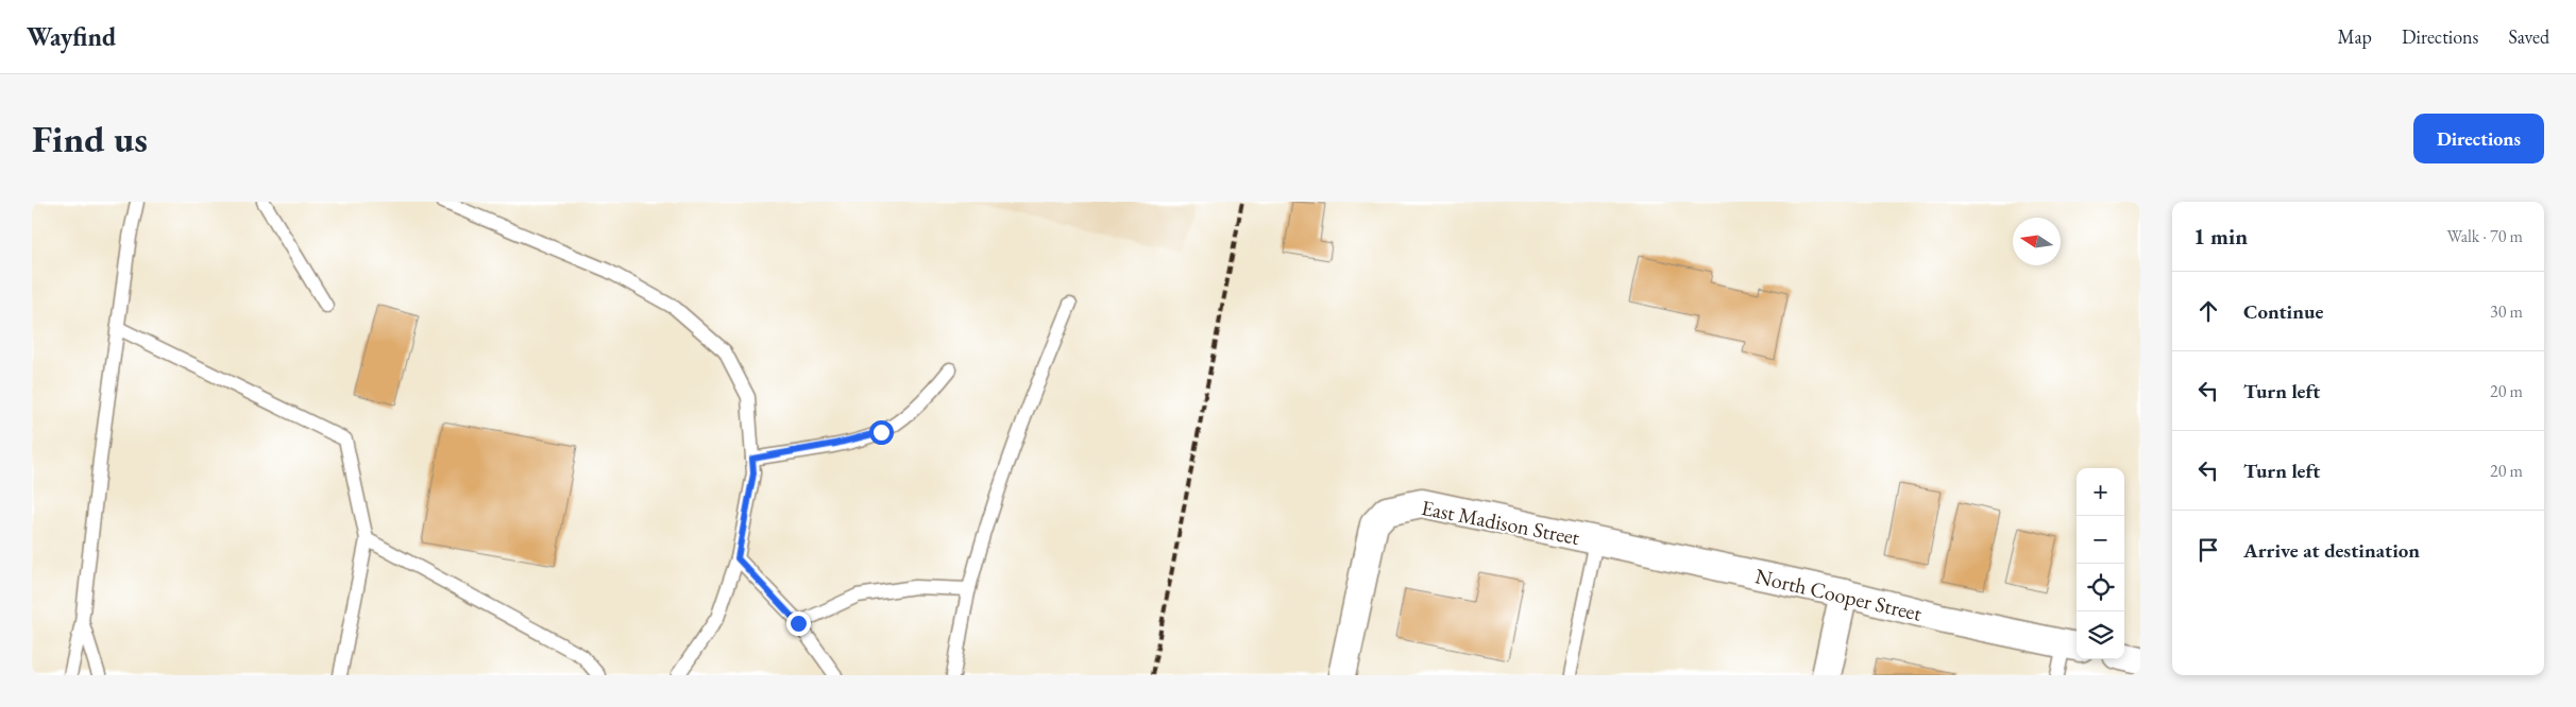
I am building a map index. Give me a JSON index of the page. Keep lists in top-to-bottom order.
{
  "streets": {
    "street": ["East Madison Street", "North Cooper Street"]
  },
  "crossings": [
    ["East Madison Street", "North Cooper Street"]
  ],
  "north": "left",
  "page": {
    "header": "Wayfind",
    "nav": ["Map", "Directions", "Saved"],
    "buttons": "Directions",
    "title": "Find us",
    "heading": ["1 min", "Walk · 70 m"],
    "list": [
      ["Continue", "30 m"],
      ["Turn left", "20 m"],
      ["Turn left", "20 m"],
      "Arrive at destination"
    ],
    "map_buttons": ["+", "−"]
  }
}
